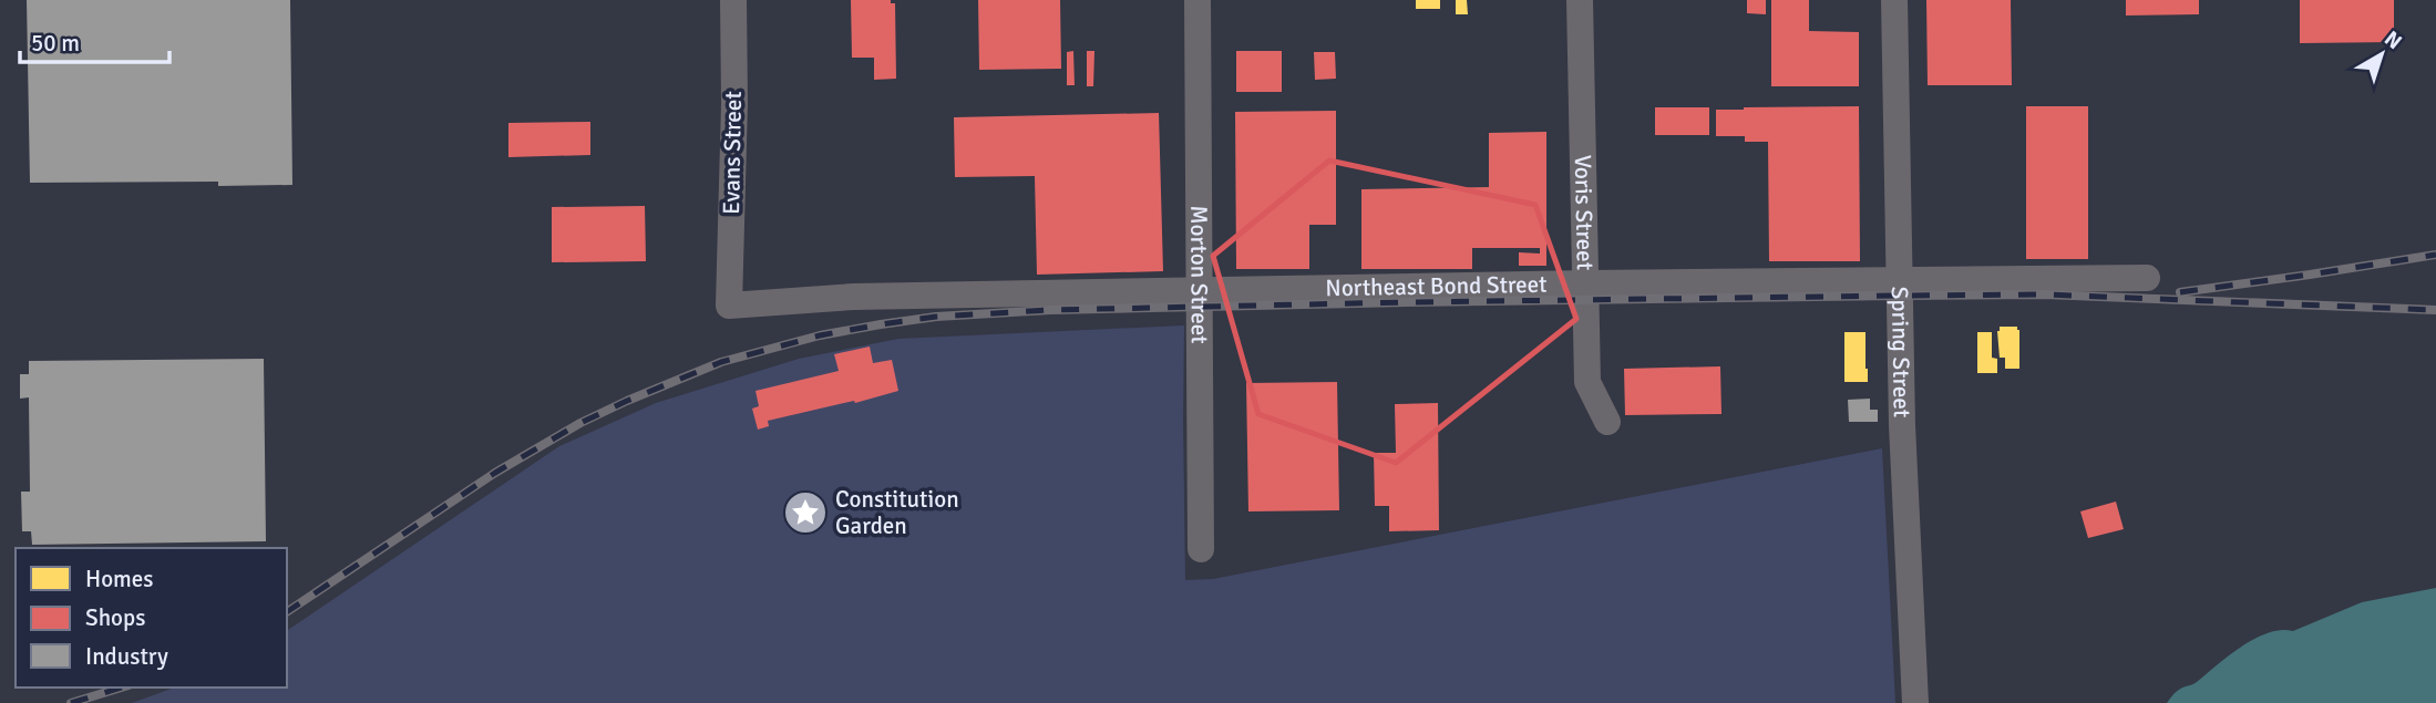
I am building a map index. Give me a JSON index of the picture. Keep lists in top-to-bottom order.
{
  "streets": {
    "street": [
      "Evans Street",
      "Voris Street",
      "Morton Street",
      "Northeast Bond Street",
      "Spring Street"
    ]
  },
  "crossings": [
    ["Evans Street", "Northeast Bond Street"],
    ["Voris Street", "Northeast Bond Street"],
    ["Morton Street", "Northeast Bond Street"],
    ["Northeast Bond Street", "Spring Street"]
  ],
  "places": {
    "place": ["Constitution Garden"]
  },
  "legend": ["Homes", "Shops", "Industry"],
  "scale_bar": "50 m",
  "north": "top right"
}
